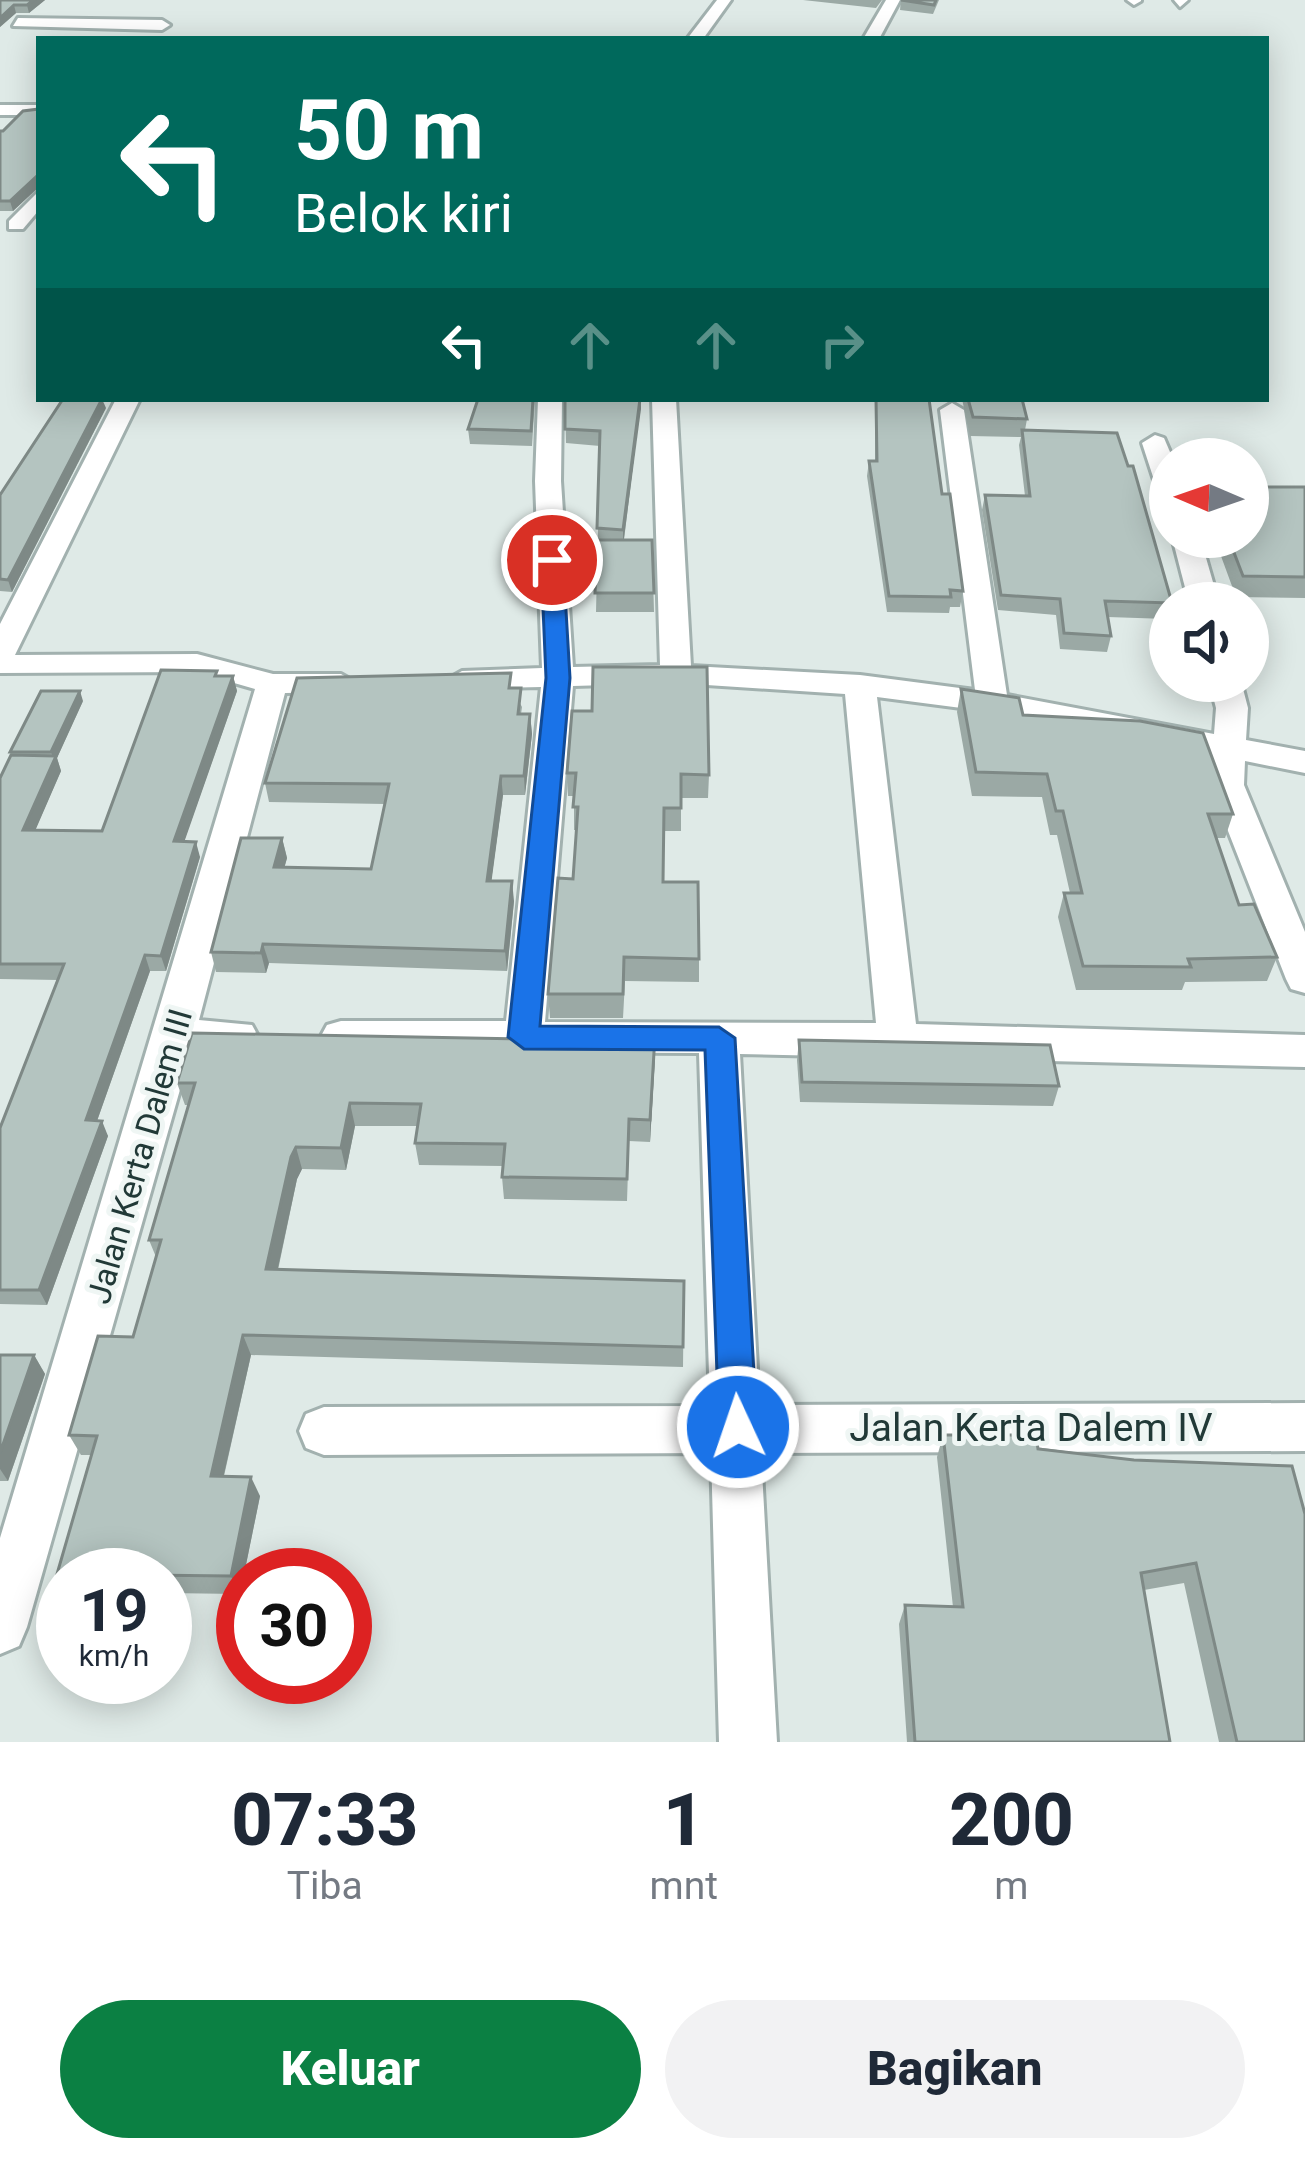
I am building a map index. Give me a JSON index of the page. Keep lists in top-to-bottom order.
{
  "streets": {
    "street": ["Jalan Kerta Dalem III", "Jalan Kerta Dalem IV"]
  },
  "north": "left",
  "page": {
    "turn": ["50 m", "Belok kiri"],
    "speed": "19 km/h",
    "limit": "30",
    "eta": [
      "07:33",
      "Tiba",
      "1",
      "mnt",
      "200",
      "m"
    ],
    "buttons": ["Keluar", "Bagikan"]
  }
}
